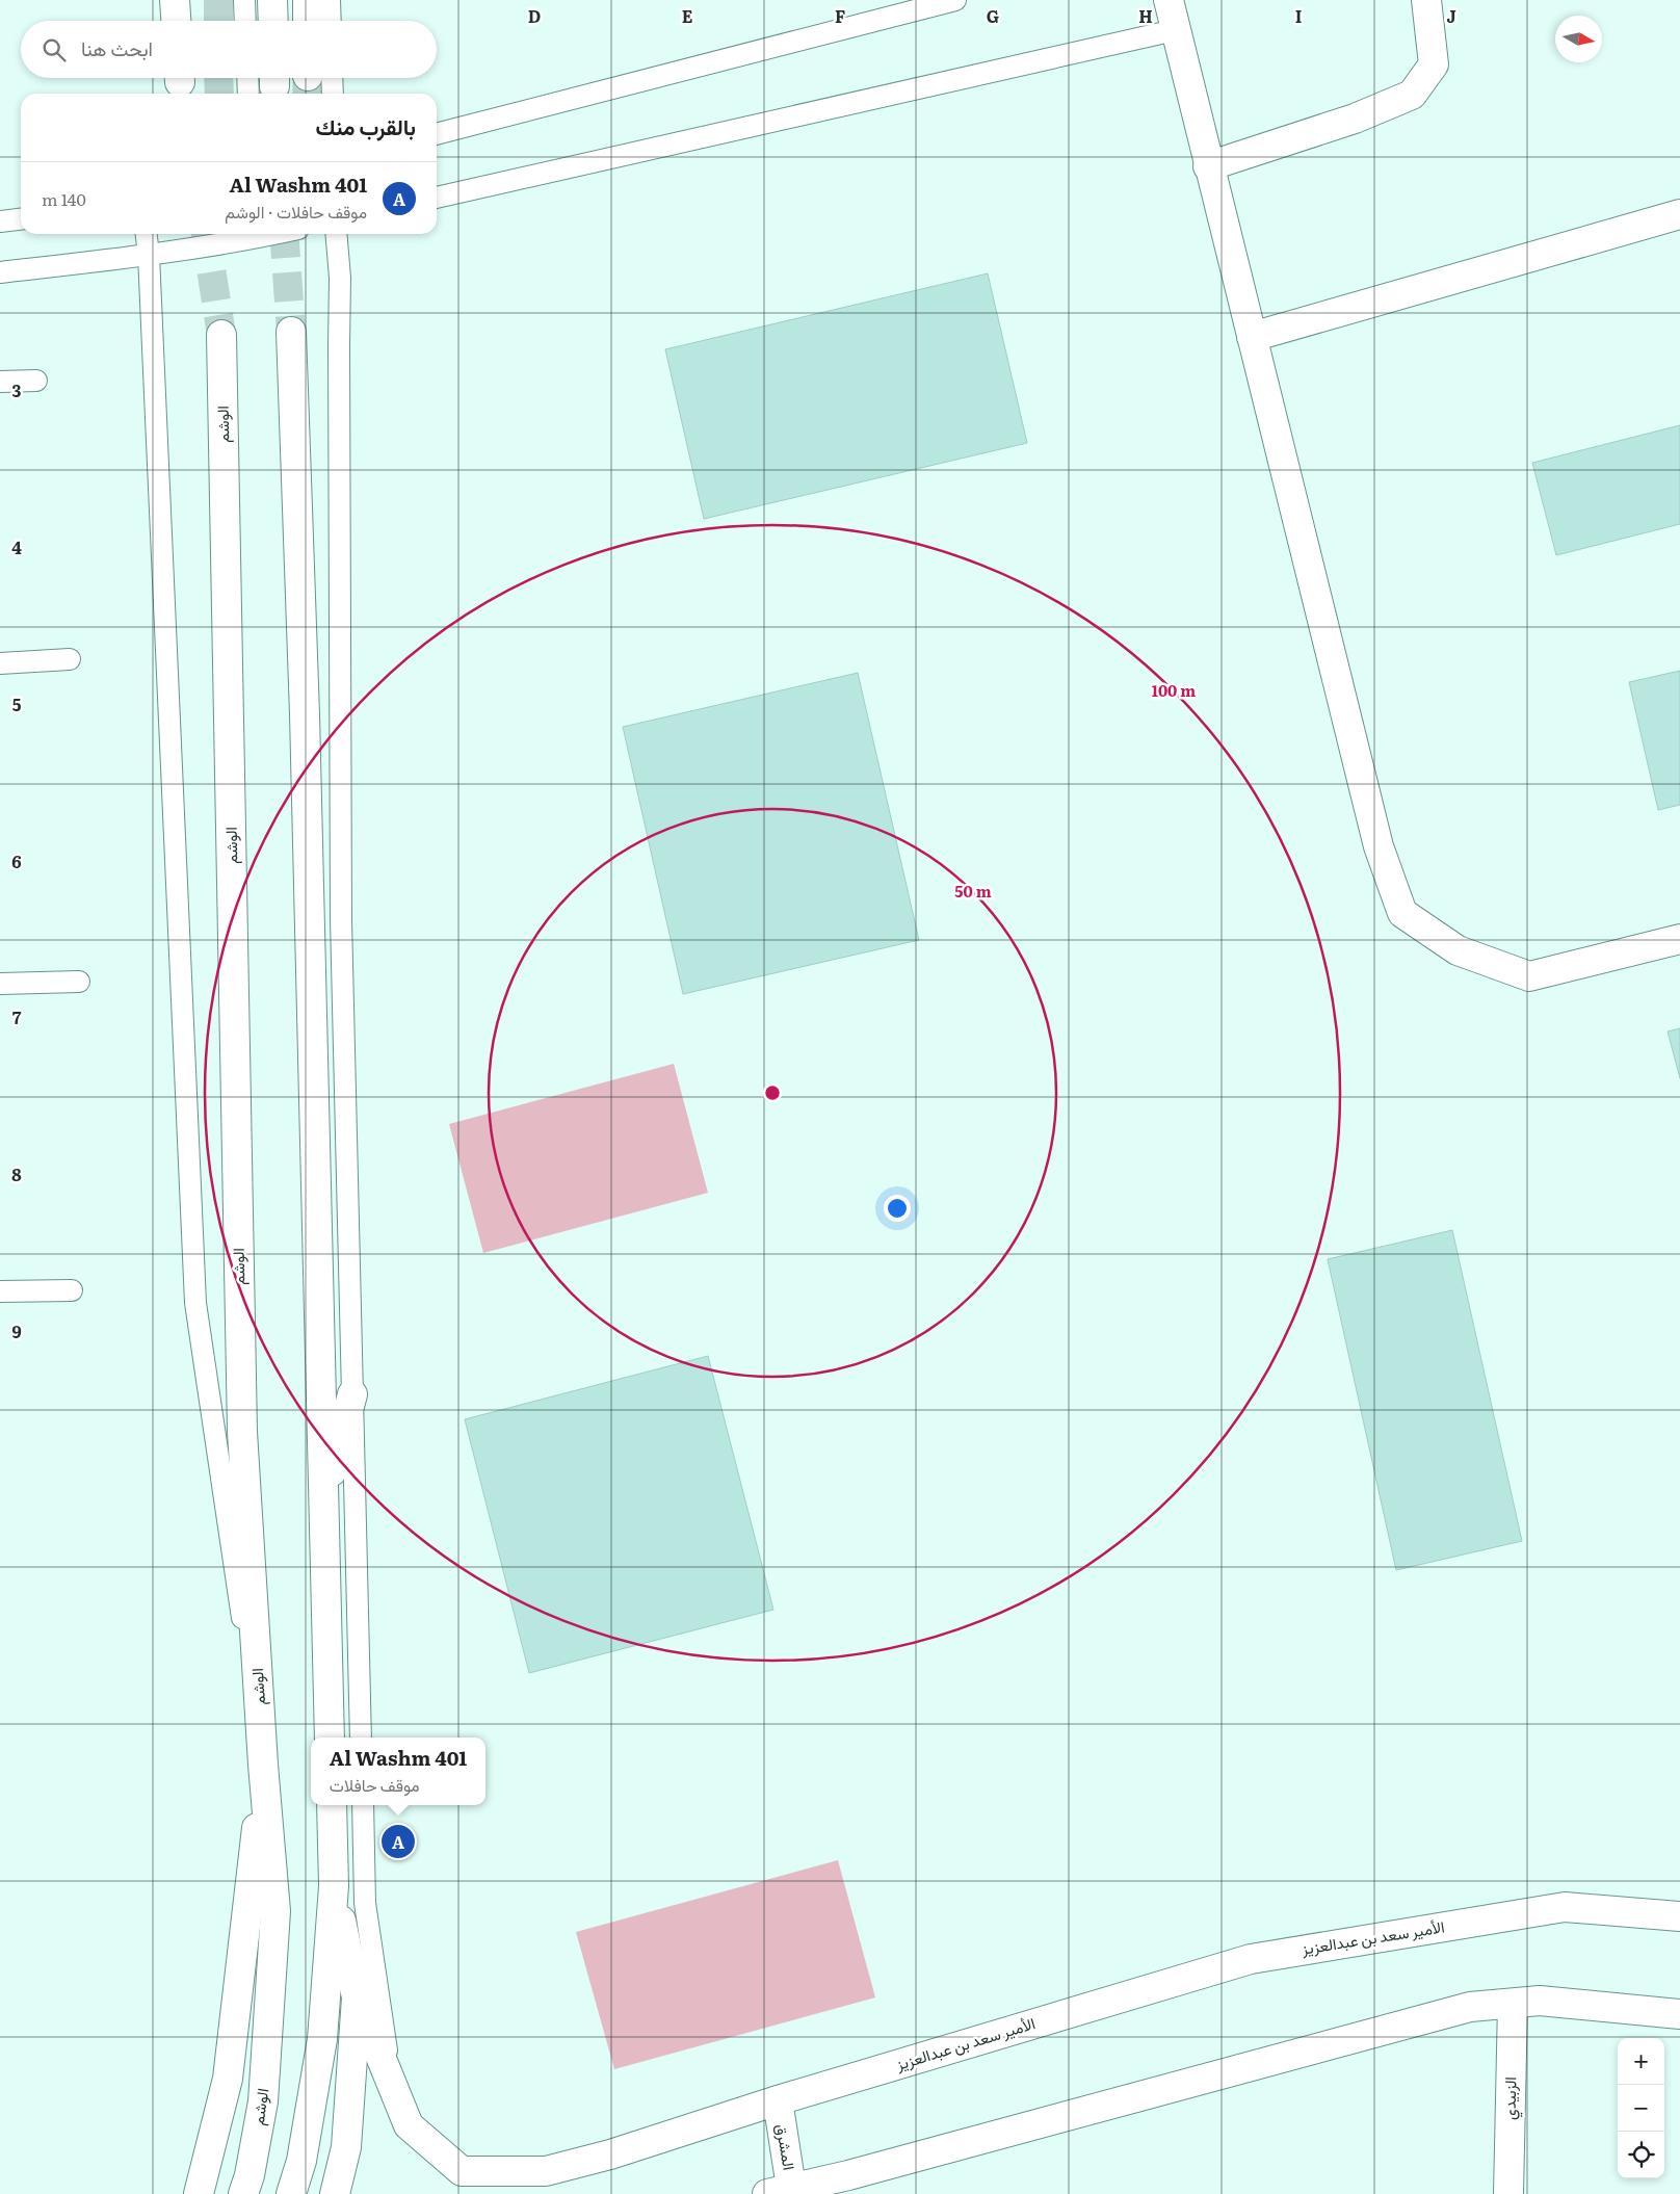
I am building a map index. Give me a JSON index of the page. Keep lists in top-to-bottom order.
{
  "streets": {
    "street": [
      "الوشم",
      "الأمير سعد بن عبدالعزيز",
      "الزبيدي",
      "المشرق"
    ]
  },
  "crossings": [
    ["الأمير سعد بن عبدالعزيز", "المشرق"]
  ],
  "north": "right",
  "page": {
    "search": "ابحث هنا",
    "heading": "بالقرب منك",
    "list": [
      {
        "mark": "A",
        "name": "Al Washm 401",
        "note": "موقف حافلات · الوشم",
        "value": "140 m"
      }
    ],
    "popup": ["Al Washm 401", "موقف حافلات"],
    "pins": "A",
    "map_buttons": ["+", "−"]
  },
  "grid": {
    "columns": [
      "D",
      "E",
      "F",
      "G",
      "H",
      "I",
      "J"
    ],
    "rows": [
      "3",
      "4",
      "5",
      "6",
      "7",
      "8",
      "9"
    ]
  },
  "rings": ["100 m", "50 m"]
}
